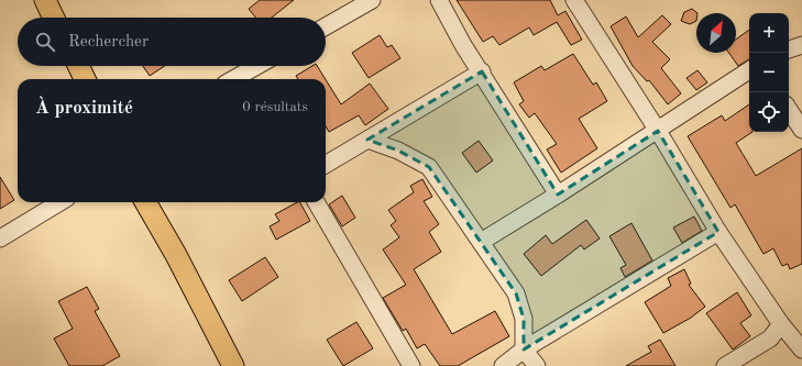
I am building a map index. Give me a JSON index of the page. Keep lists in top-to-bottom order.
{
  "north": "top right",
  "page": {
    "map_buttons": ["+", "−"],
    "search": "Rechercher",
    "heading": ["À proximité", "0 résultats"]
  }
}
